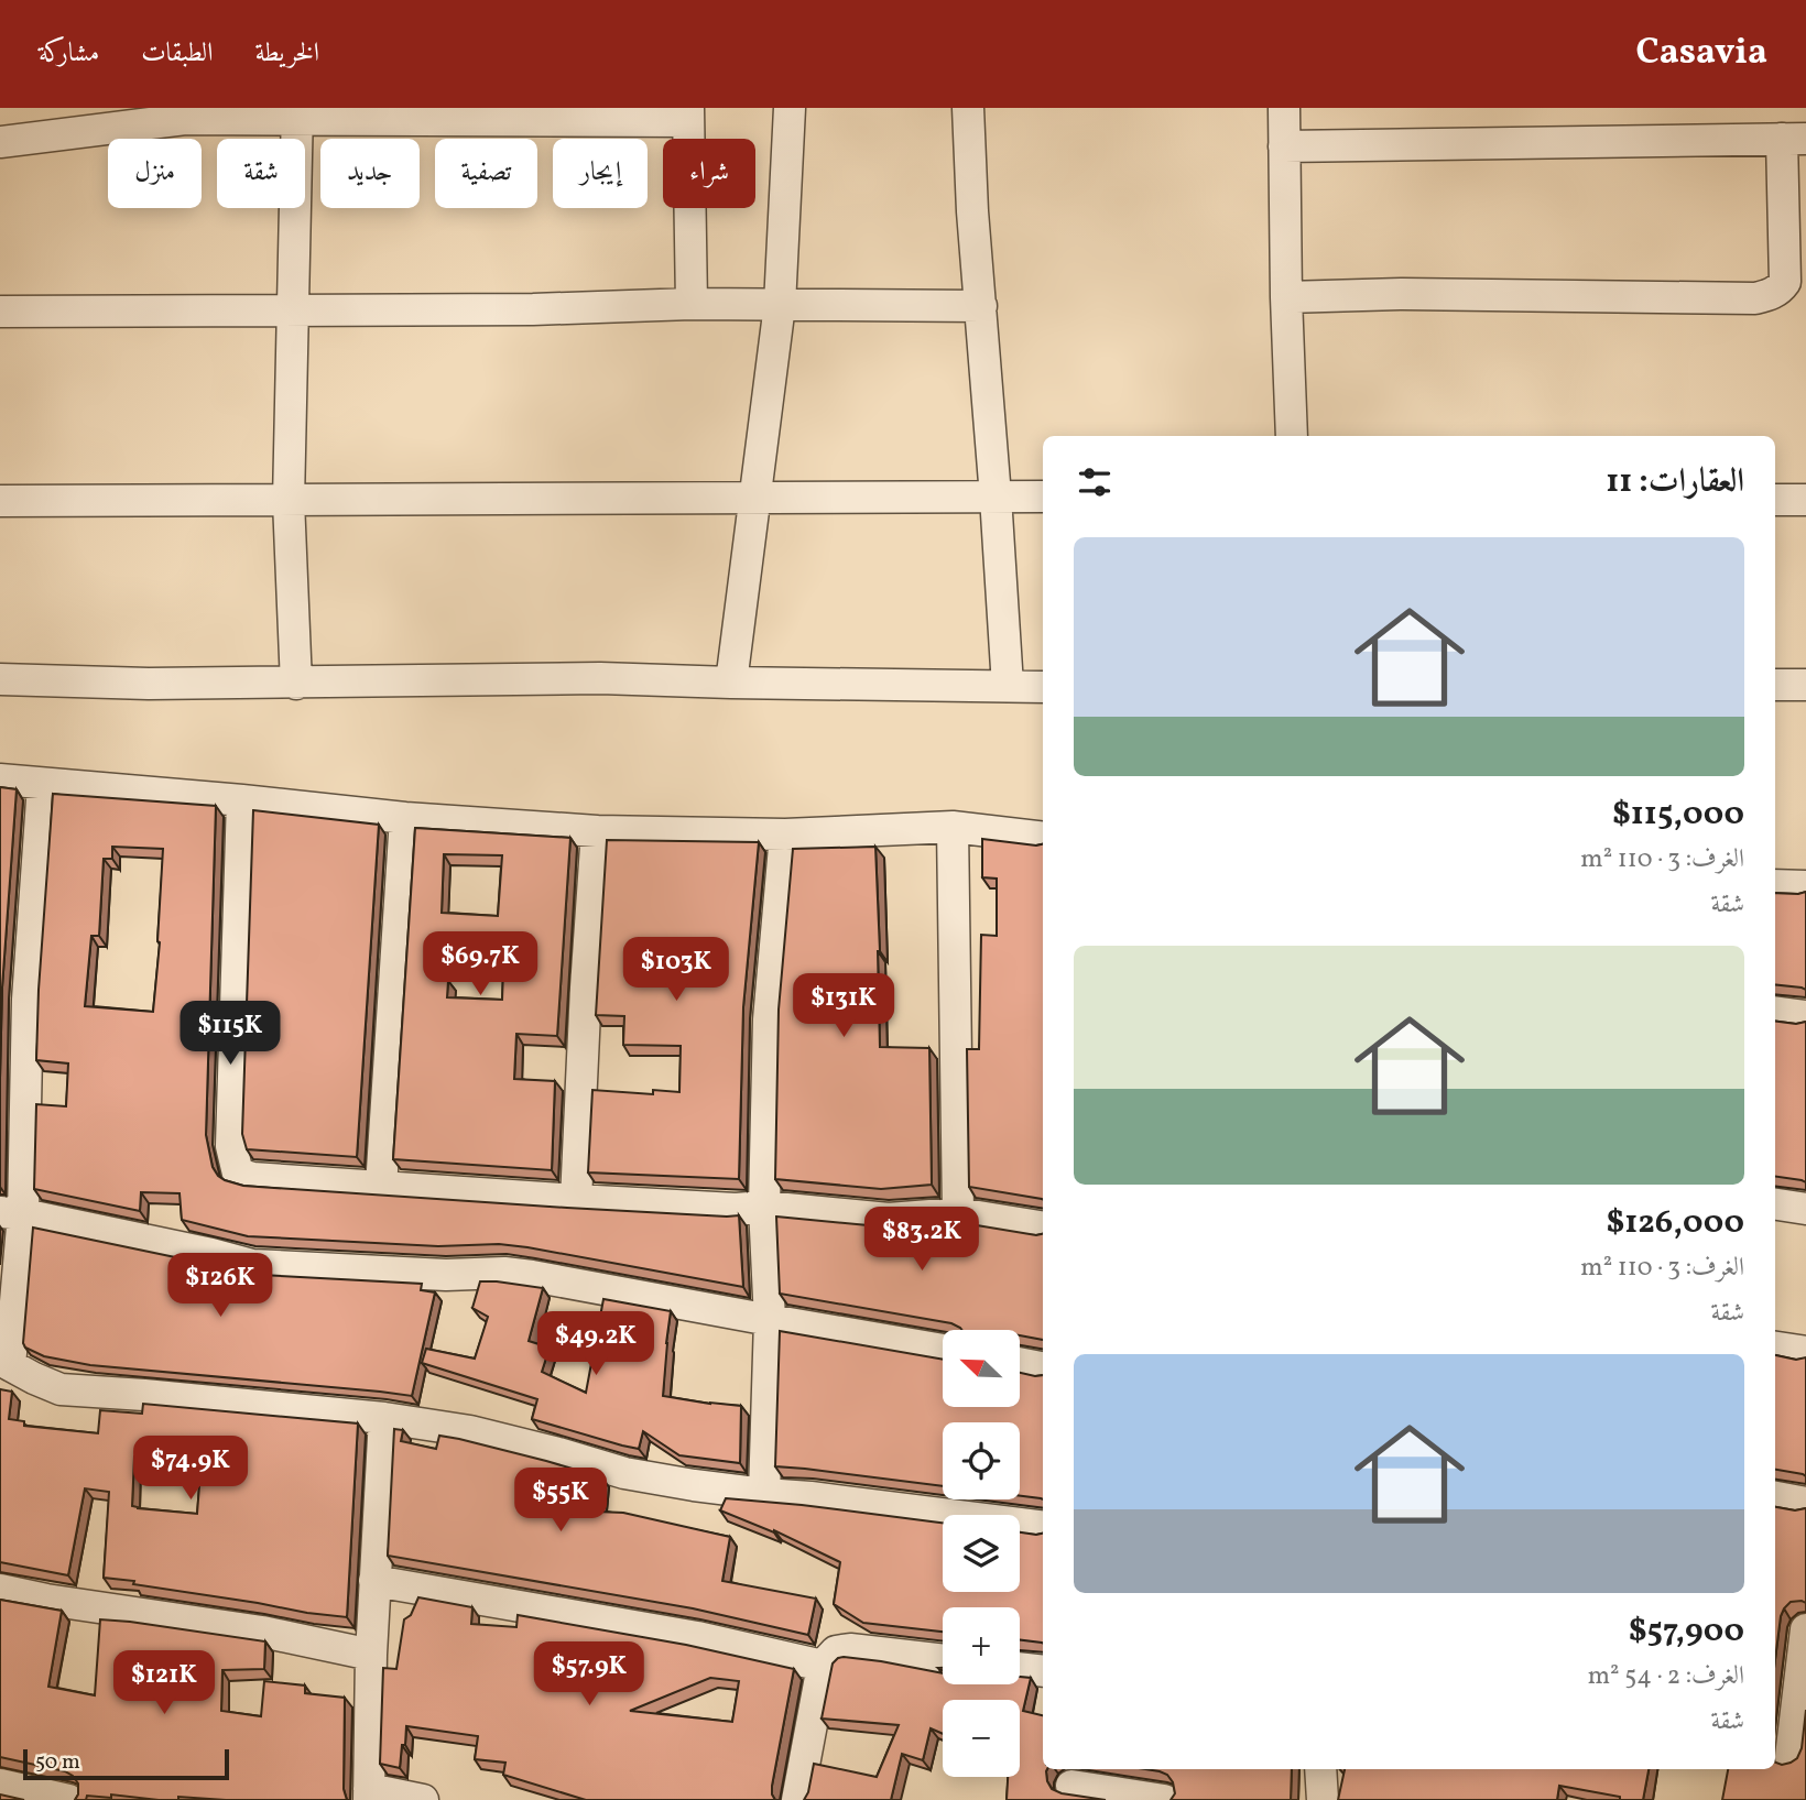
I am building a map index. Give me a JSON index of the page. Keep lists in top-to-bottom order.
{
  "scale_bar": "50 m",
  "north": "top left",
  "page": {
    "header": "Casavia",
    "nav": ["الخريطة", "الطبقات", "مشاركة"],
    "chip": [
      "شراء",
      "إيجار",
      "تصفية",
      "جديد",
      "شقة",
      "منزل"
    ],
    "heading": "العقارات: 11",
    "list": [
      {
        "name": "$115,000",
        "note": "الغرف: 3 · 110 m² · شقة"
      },
      {
        "name": "$126,000",
        "note": "الغرف: 3 · 110 m² · شقة"
      },
      {
        "name": "$57,900",
        "note": "الغرف: 2 · 54 m² · شقة"
      }
    ],
    "price": [
      "$69.7K",
      "$103K",
      "$131K",
      "$115K",
      "$83.2K",
      "$126K",
      "$49.2K",
      "$74.9K",
      "$55K",
      "$57.9K",
      "$121K"
    ],
    "map_buttons": ["+", "−"],
    "scale": "50 m"
  }
}
